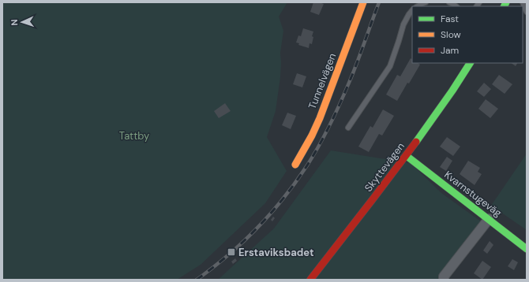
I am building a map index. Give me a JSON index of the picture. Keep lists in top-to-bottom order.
{
  "streets": {
    "street": ["Tunnelvägen", "Skyttevägen", "Kvarnstugeväg"]
  },
  "crossings": [
    ["Skyttevägen", "Kvarnstugeväg"]
  ],
  "parks": ["Tattby"],
  "places": {
    "transit": ["Erstaviksbadet"]
  },
  "legend": ["Fast", "Slow", "Jam"],
  "north": "left"
}
